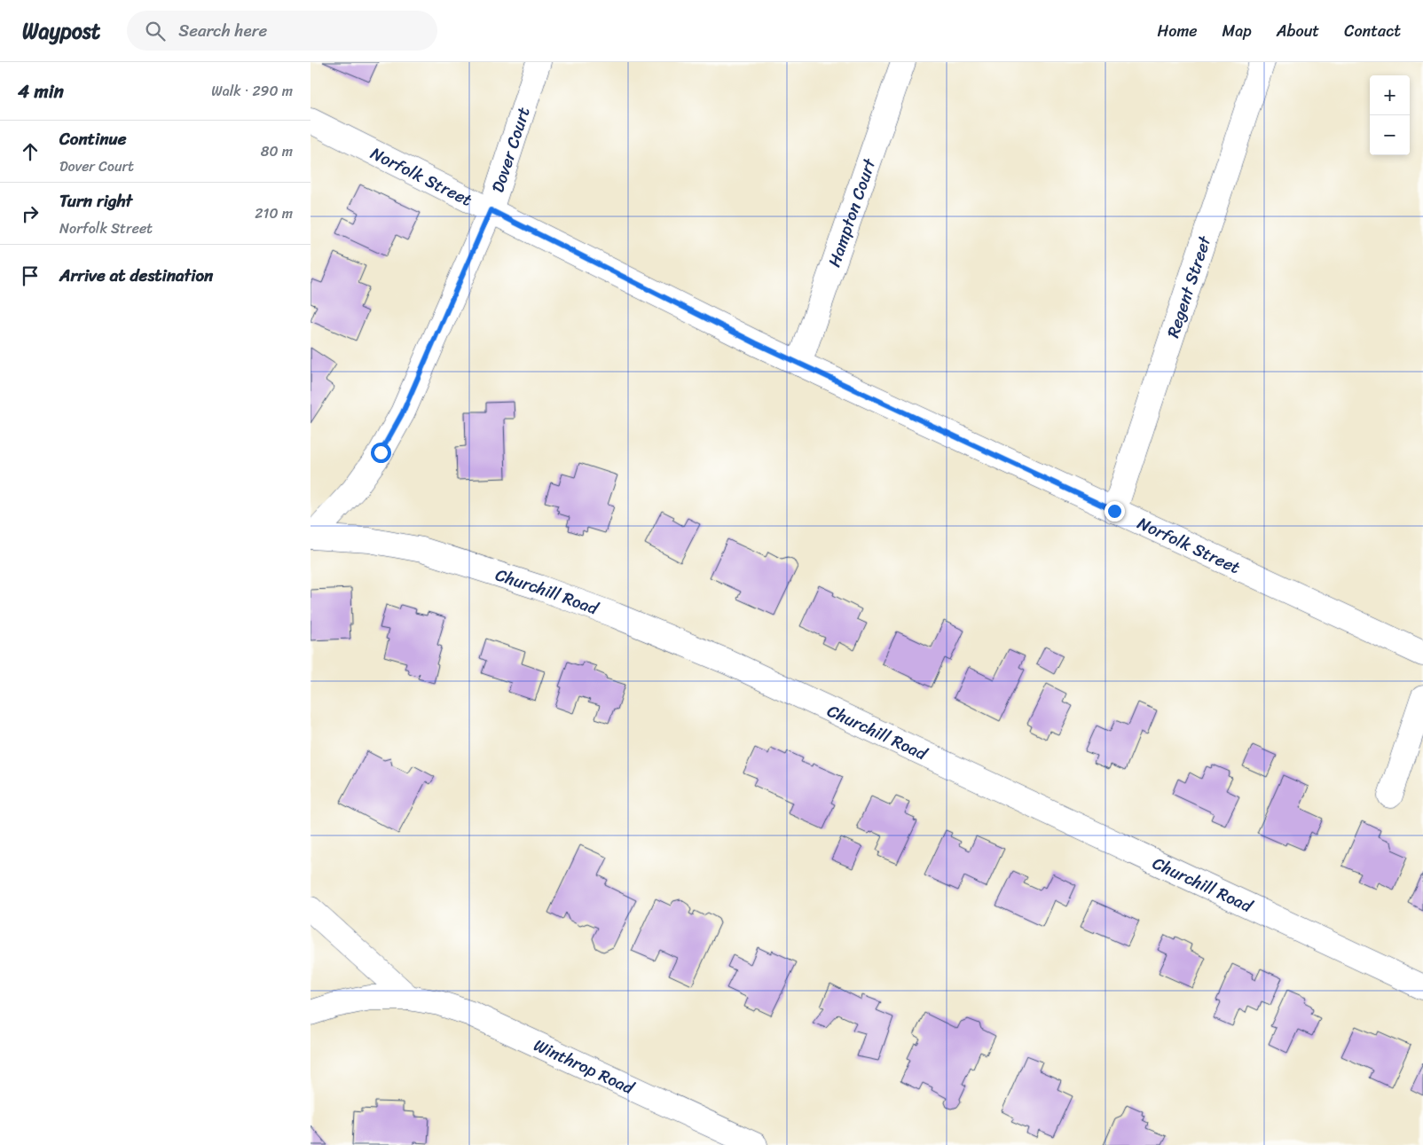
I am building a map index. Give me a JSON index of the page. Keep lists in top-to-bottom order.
{
  "streets": {
    "street": [
      "Dover Court",
      "Norfolk Street",
      "Hampton Court",
      "Regent Street",
      "Churchill Road",
      "Winthrop Road"
    ]
  },
  "crossings": [
    ["Dover Court", "Norfolk Street"],
    ["Dover Court", "Churchill Road"],
    ["Norfolk Street", "Hampton Court"],
    ["Norfolk Street", "Regent Street"]
  ],
  "page": {
    "header": "Waypost",
    "search": "Search here",
    "nav": [
      "Home",
      "Map",
      "About",
      "Contact"
    ],
    "heading": ["4 min", "Walk · 290 m"],
    "map_buttons": ["+", "−"],
    "list": [
      ["Continue", "Dover Court", "80 m"],
      ["Turn right", "Norfolk Street", "210 m"],
      "Arrive at destination"
    ]
  }
}
